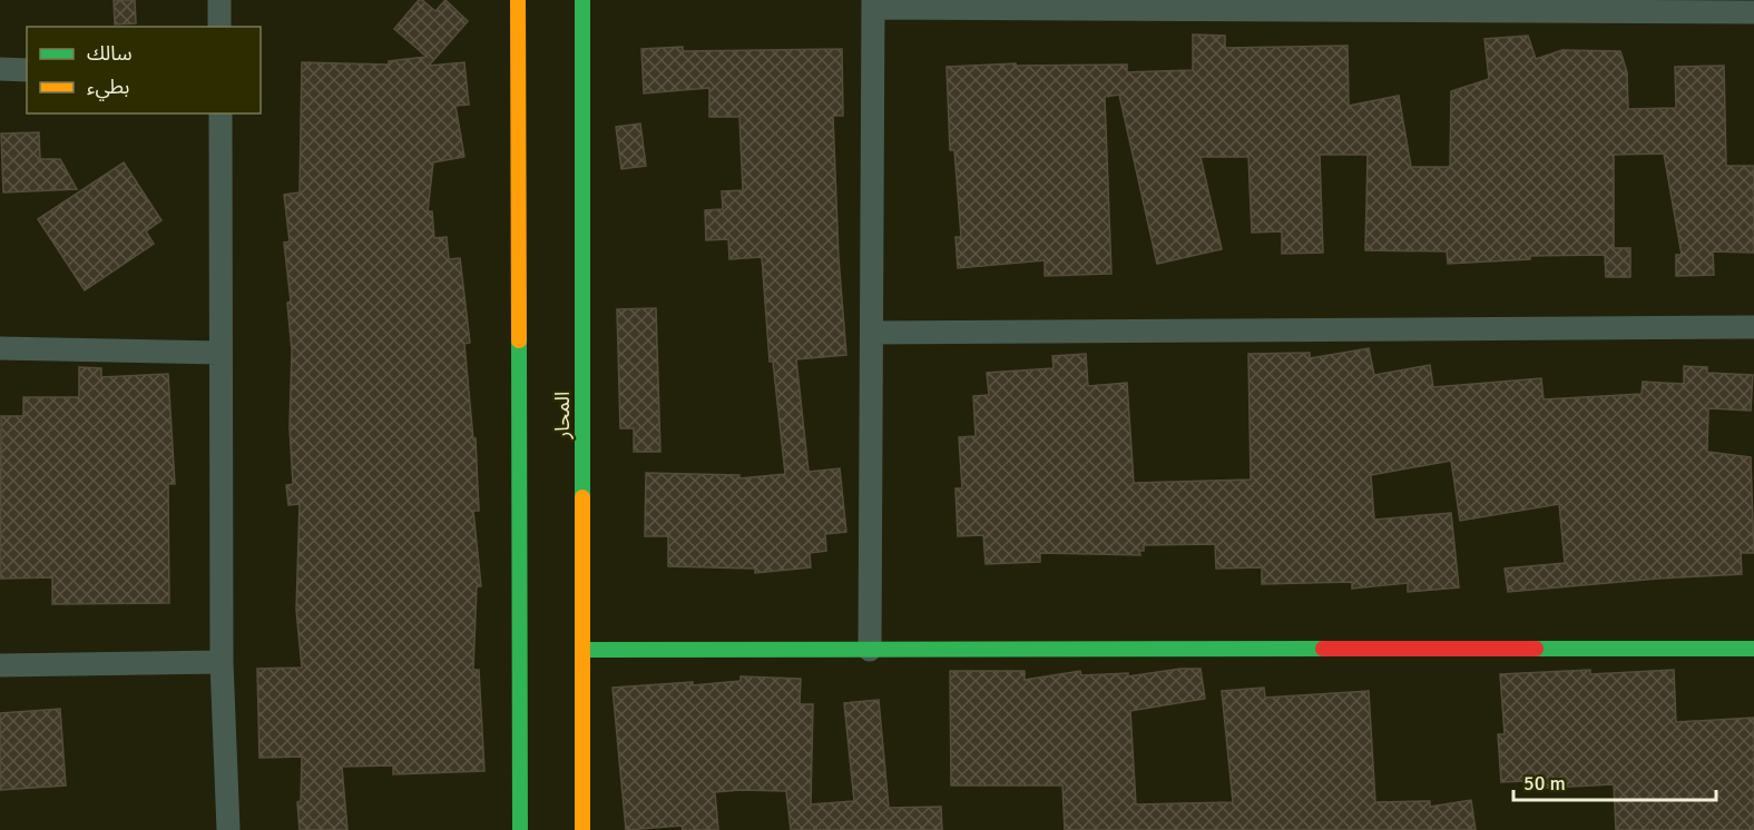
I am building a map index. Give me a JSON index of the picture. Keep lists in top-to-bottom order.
{
  "streets": {
    "street": ["المحار"]
  },
  "legend": ["سالك", "بطيء"],
  "scale_bar": "50 m"
}
